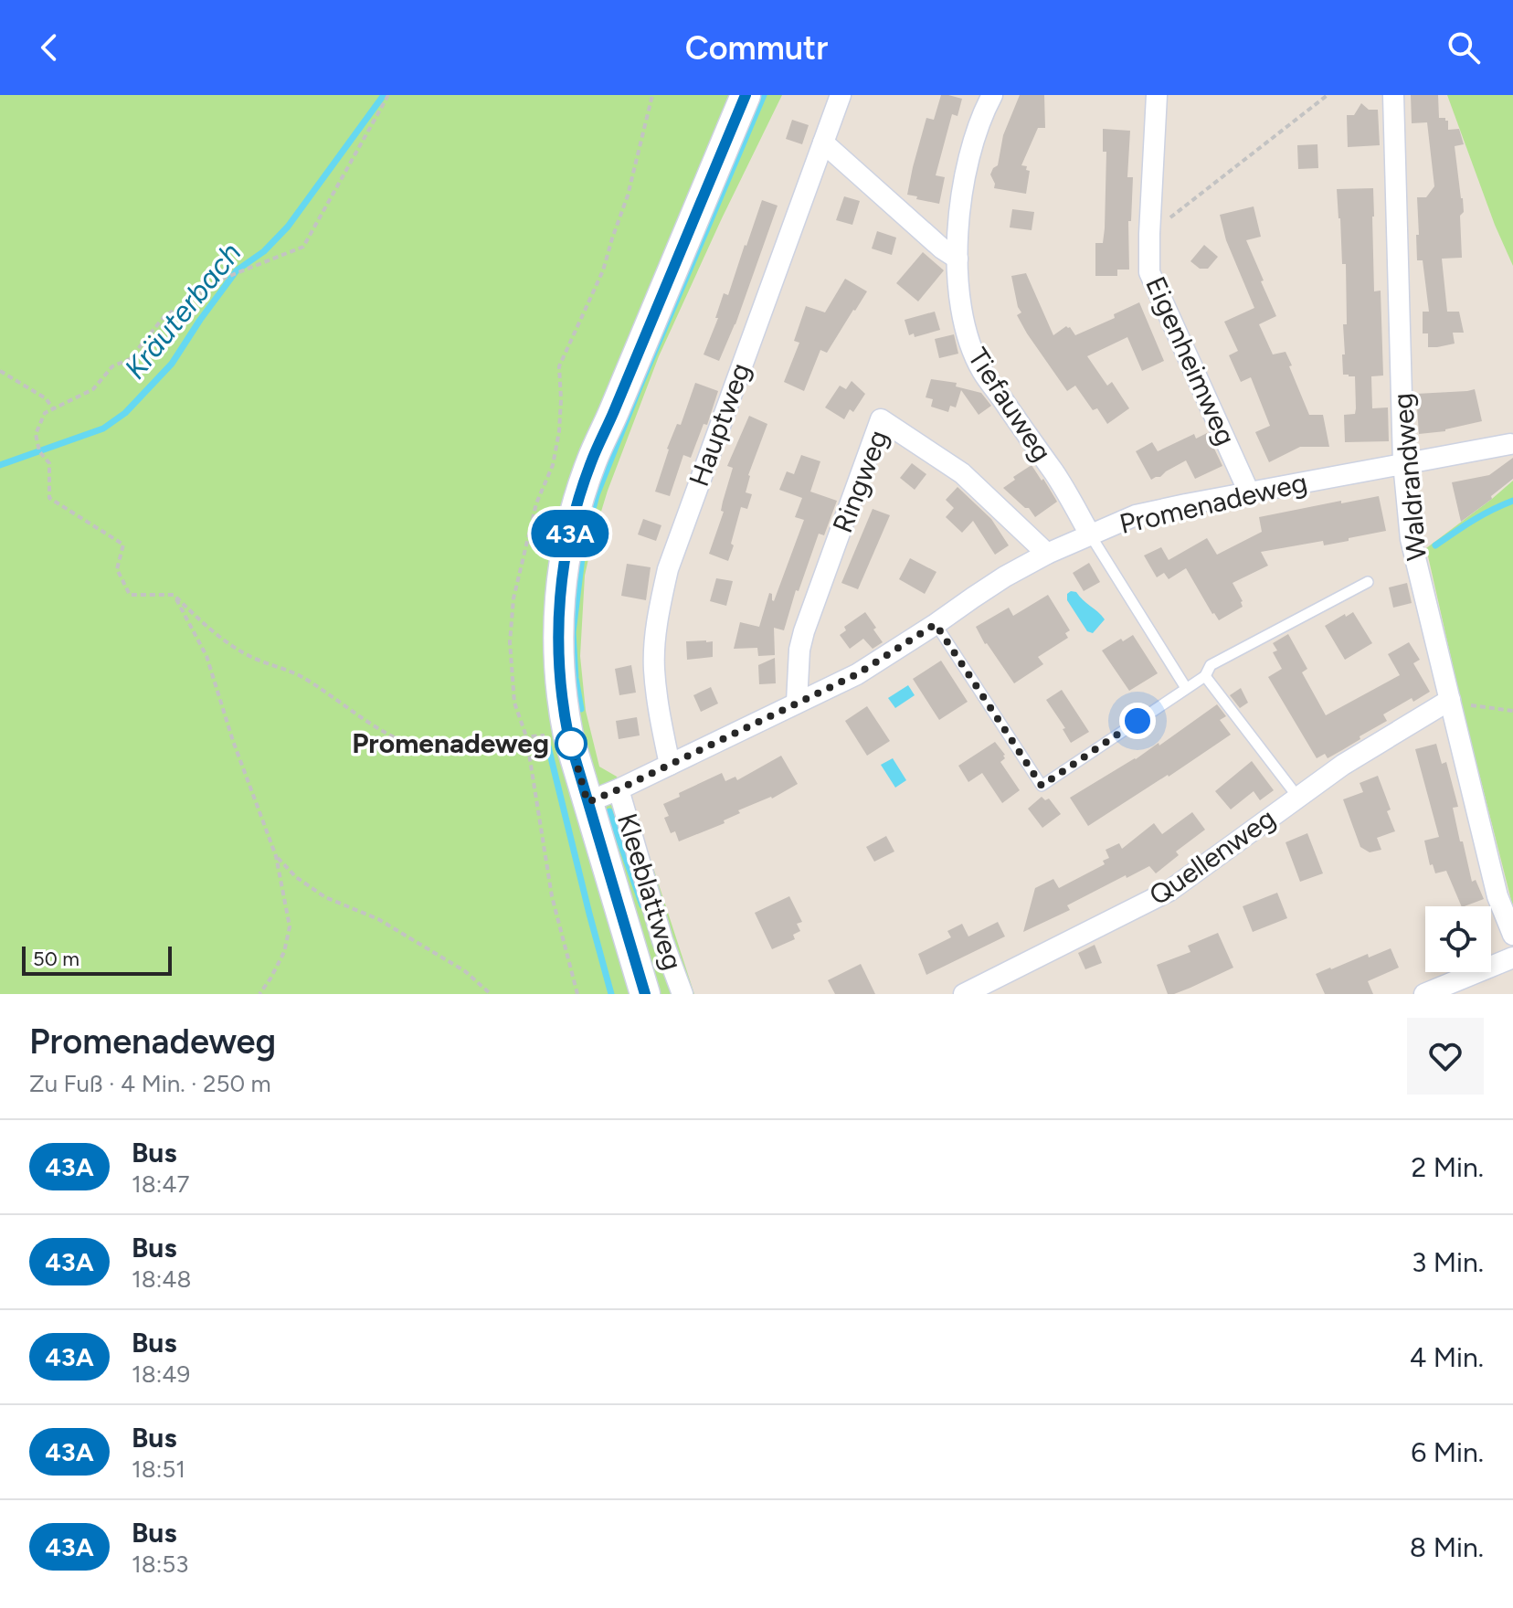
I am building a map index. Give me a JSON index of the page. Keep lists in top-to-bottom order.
{
  "streets": {
    "street": [
      "Eigenheimweg",
      "Tiefauweg",
      "Hauptweg",
      "Waldrandweg",
      "Ringweg",
      "Promenadeweg",
      "Quellenweg",
      "Kleeblattweg"
    ]
  },
  "crossings": [
    ["Eigenheimweg", "Promenadeweg"],
    ["Tiefauweg", "Promenadeweg"],
    ["Hauptweg", "Promenadeweg"],
    ["Waldrandweg", "Promenadeweg"],
    ["Waldrandweg", "Quellenweg"],
    ["Ringweg", "Promenadeweg"],
    ["Promenadeweg", "Kleeblattweg"]
  ],
  "water": ["Kräuterbach"],
  "places": ["Promenadeweg"],
  "lines": ["bus line 43A"],
  "scale_bar": "50 m",
  "page": {
    "header": "Commutr",
    "on_map": "43A",
    "scale": "50 m",
    "heading": ["Promenadeweg", "Zu Fuß · 4 Min. · 250 m"],
    "list": [
      {
        "mark": "43A",
        "name": "Bus",
        "note": "18:47",
        "value": "2 Min."
      },
      {
        "mark": "43A",
        "name": "Bus",
        "note": "18:48",
        "value": "3 Min."
      },
      {
        "mark": "43A",
        "name": "Bus",
        "note": "18:49",
        "value": "4 Min."
      },
      {
        "mark": "43A",
        "name": "Bus",
        "note": "18:51",
        "value": "6 Min."
      },
      {
        "mark": "43A",
        "name": "Bus",
        "note": "18:53",
        "value": "8 Min."
      }
    ]
  }
}
